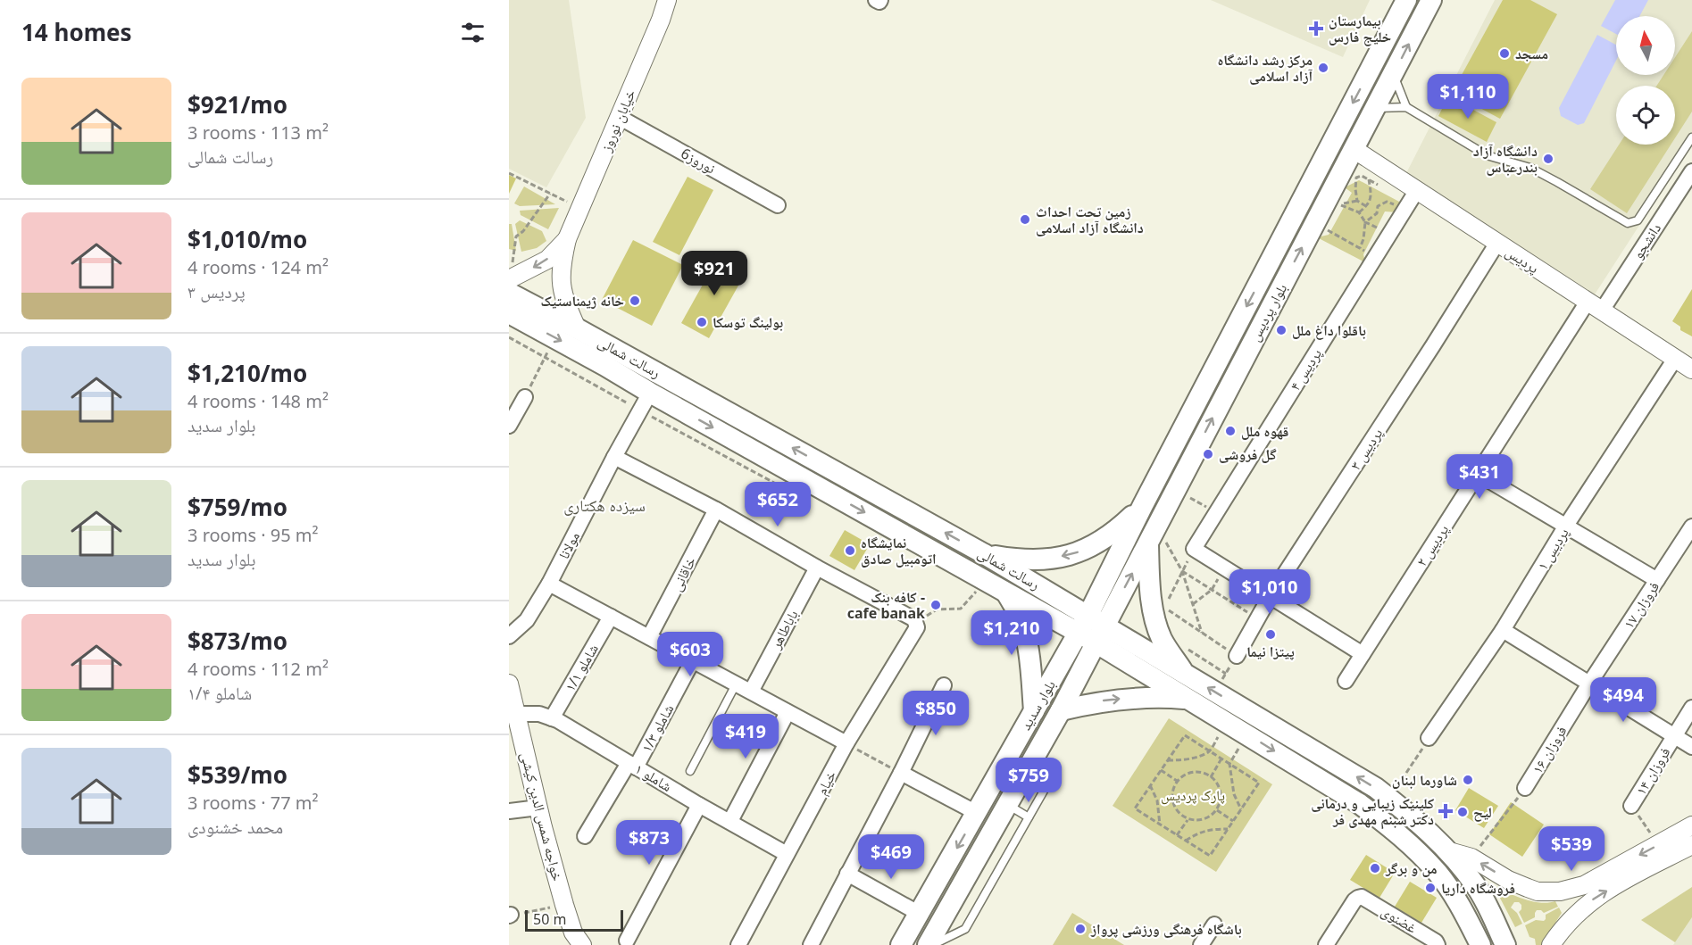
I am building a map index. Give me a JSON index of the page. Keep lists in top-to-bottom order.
{
  "streets": {
    "main road": ["بلوار پردیس", "رسالت شمالی", "بلوار سدید"],
    "street": [
      "خیابان نوروز",
      "نوروز6",
      "دانشجو",
      "پردیس",
      "پردیس ۴",
      "پردیس ۳",
      "مولانا",
      "پردیس ۲",
      "پردیس ۱",
      "خاقانی",
      "فروزان ۱۷",
      "باباطاهر",
      "شاملو ۱/۱",
      "شاملو ۱/۳",
      "فروزان ۱۶",
      "فروزان ۱۴",
      "شاملو ۱",
      "خیام",
      "خواجه شمس الدين كيشی",
      "غضنوی"
    ]
  },
  "crossings": [
    ["خیابان نوروز", "نوروز6"],
    ["خیابان نوروز", "رسالت شمالی"],
    ["دانشجو", "پردیس"],
    ["دانشجو", "پردیس ۲"],
    ["پردیس", "بلوار پردیس"],
    ["پردیس", "پردیس ۴"],
    ["پردیس", "پردیس ۳"],
    ["پردیس", "پردیس ۲"],
    ["پردیس", "پردیس ۱"],
    ["بلوار پردیس", "رسالت شمالی"],
    ["بلوار پردیس", "بلوار سدید"],
    ["رسالت شمالی", "مولانا"],
    ["رسالت شمالی", "بلوار سدید"],
    ["فروزان ۱۷", "فروزان ۱۶"],
    ["شاملو ۱/۱", "شاملو ۱"],
    ["شاملو ۱/۳", "شاملو ۱"],
    ["شاملو ۱", "خیام"],
    ["شاملو ۱", "خواجه شمس الدين كيشی"]
  ],
  "districts": ["سیزده هکتاری"],
  "parks": ["پارک پردیس"],
  "places": {
    "health": ["بیمارستان خلیج فارس", "کلینیک زیبایی و درمانی دکتر شبنم مهدی فر"],
    "other": [
      "مسجد",
      "مرکز رشد دانشگاه آزاد اسلامی",
      "دانشگاه آزاد بندرعباس",
      "زمین تحت احداث دانشگاه آزاد اسلامی",
      "خانه ژیمناستیک",
      "بولینگ توسکا",
      "باقلوا داغ ملل",
      "قهوه ملل",
      "گل فروشی",
      "نمایشگاه اتومبیل صادق",
      "کافه بنک - cafe banak",
      "پیتزا نیما",
      "شاورما لبنان",
      "لیح",
      "من و برگر",
      "فروشگاه داریا",
      "باشگاه فرهنگی ورزشی پرواز"
    ]
  },
  "scale_bar": "50 m",
  "north": "top",
  "page": {
    "heading": "14 homes",
    "list": [
      {
        "name": "$921/mo",
        "note": "3 rooms · 113 m² · رسالت شمالی"
      },
      {
        "name": "$1,010/mo",
        "note": "4 rooms · 124 m² · پردیس ۳"
      },
      {
        "name": "$1,210/mo",
        "note": "4 rooms · 148 m² · بلوار سدید"
      },
      {
        "name": "$759/mo",
        "note": "3 rooms · 95 m² · بلوار سدید"
      },
      {
        "name": "$873/mo",
        "note": "4 rooms · 112 m² · شاملو ۱/۴"
      },
      {
        "name": "$539/mo",
        "note": "3 rooms · 77 m² · محمد خشنودی"
      }
    ],
    "price": [
      "$1,110",
      "$921",
      "$431",
      "$652",
      "$1,010",
      "$1,210",
      "$603",
      "$494",
      "$850",
      "$419",
      "$759",
      "$873",
      "$539",
      "$469"
    ],
    "scale": "50 m"
  }
}
